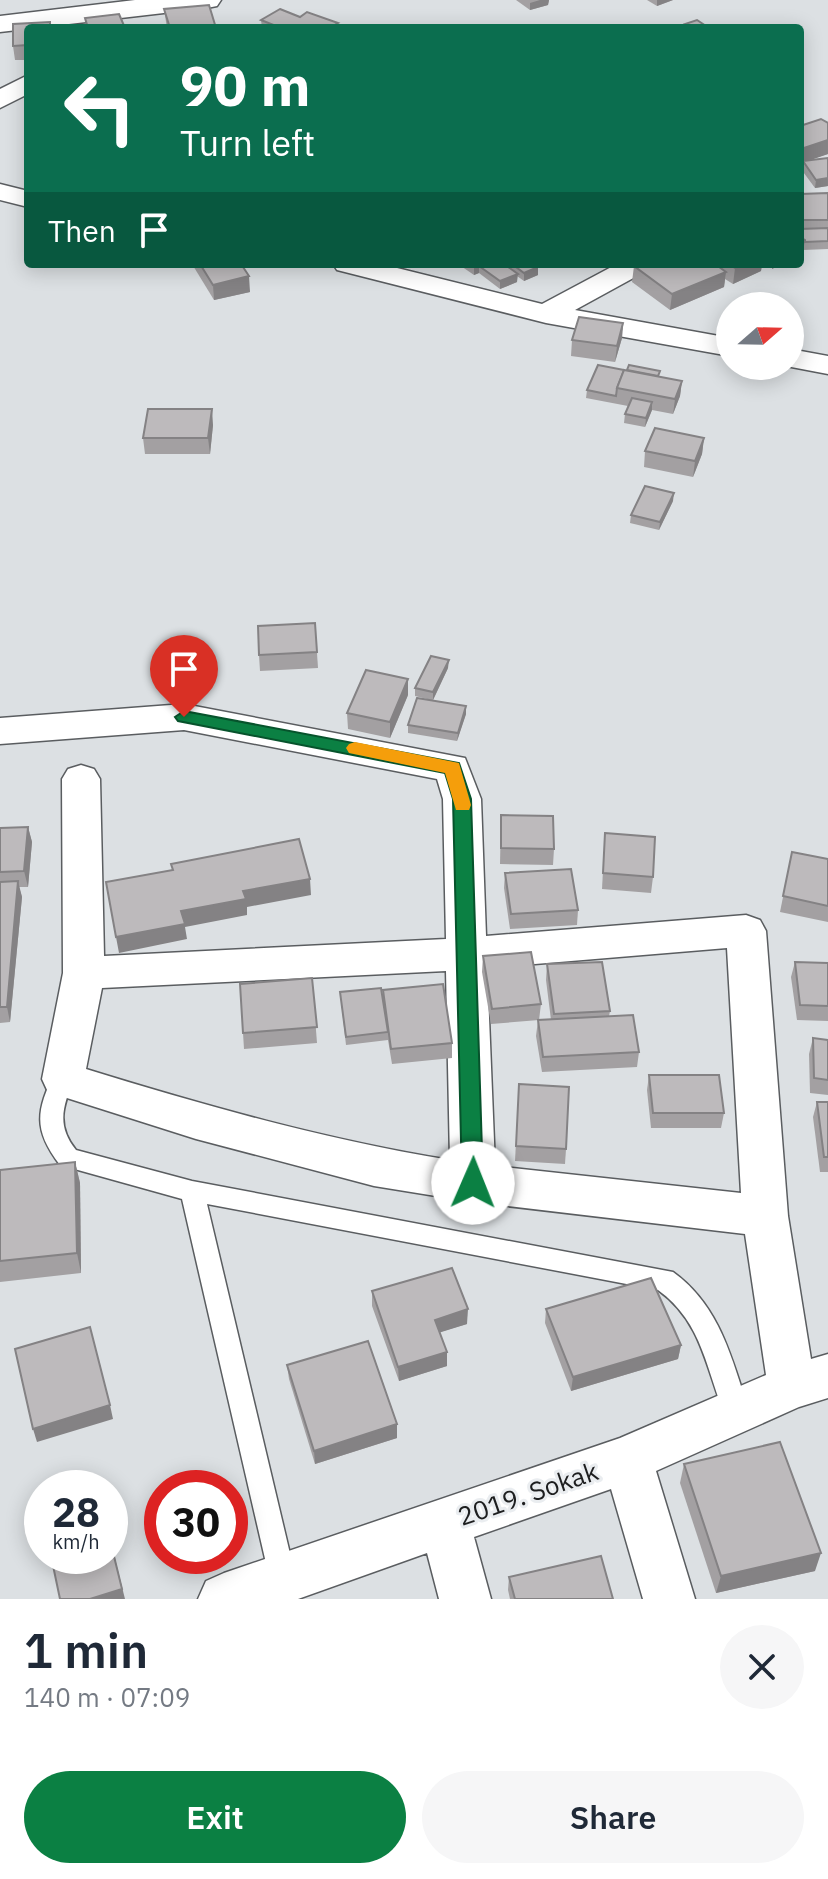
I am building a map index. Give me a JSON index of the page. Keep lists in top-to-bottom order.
{
  "streets": {
    "street": ["2019. Sokak"]
  },
  "north": "right",
  "page": {
    "turn": ["90 m", "Turn left"],
    "then": "Then",
    "speed": "28 km/h",
    "limit": "30",
    "heading": ["1 min", "140 m · 07:09"],
    "buttons": ["Exit", "Share"]
  }
}
